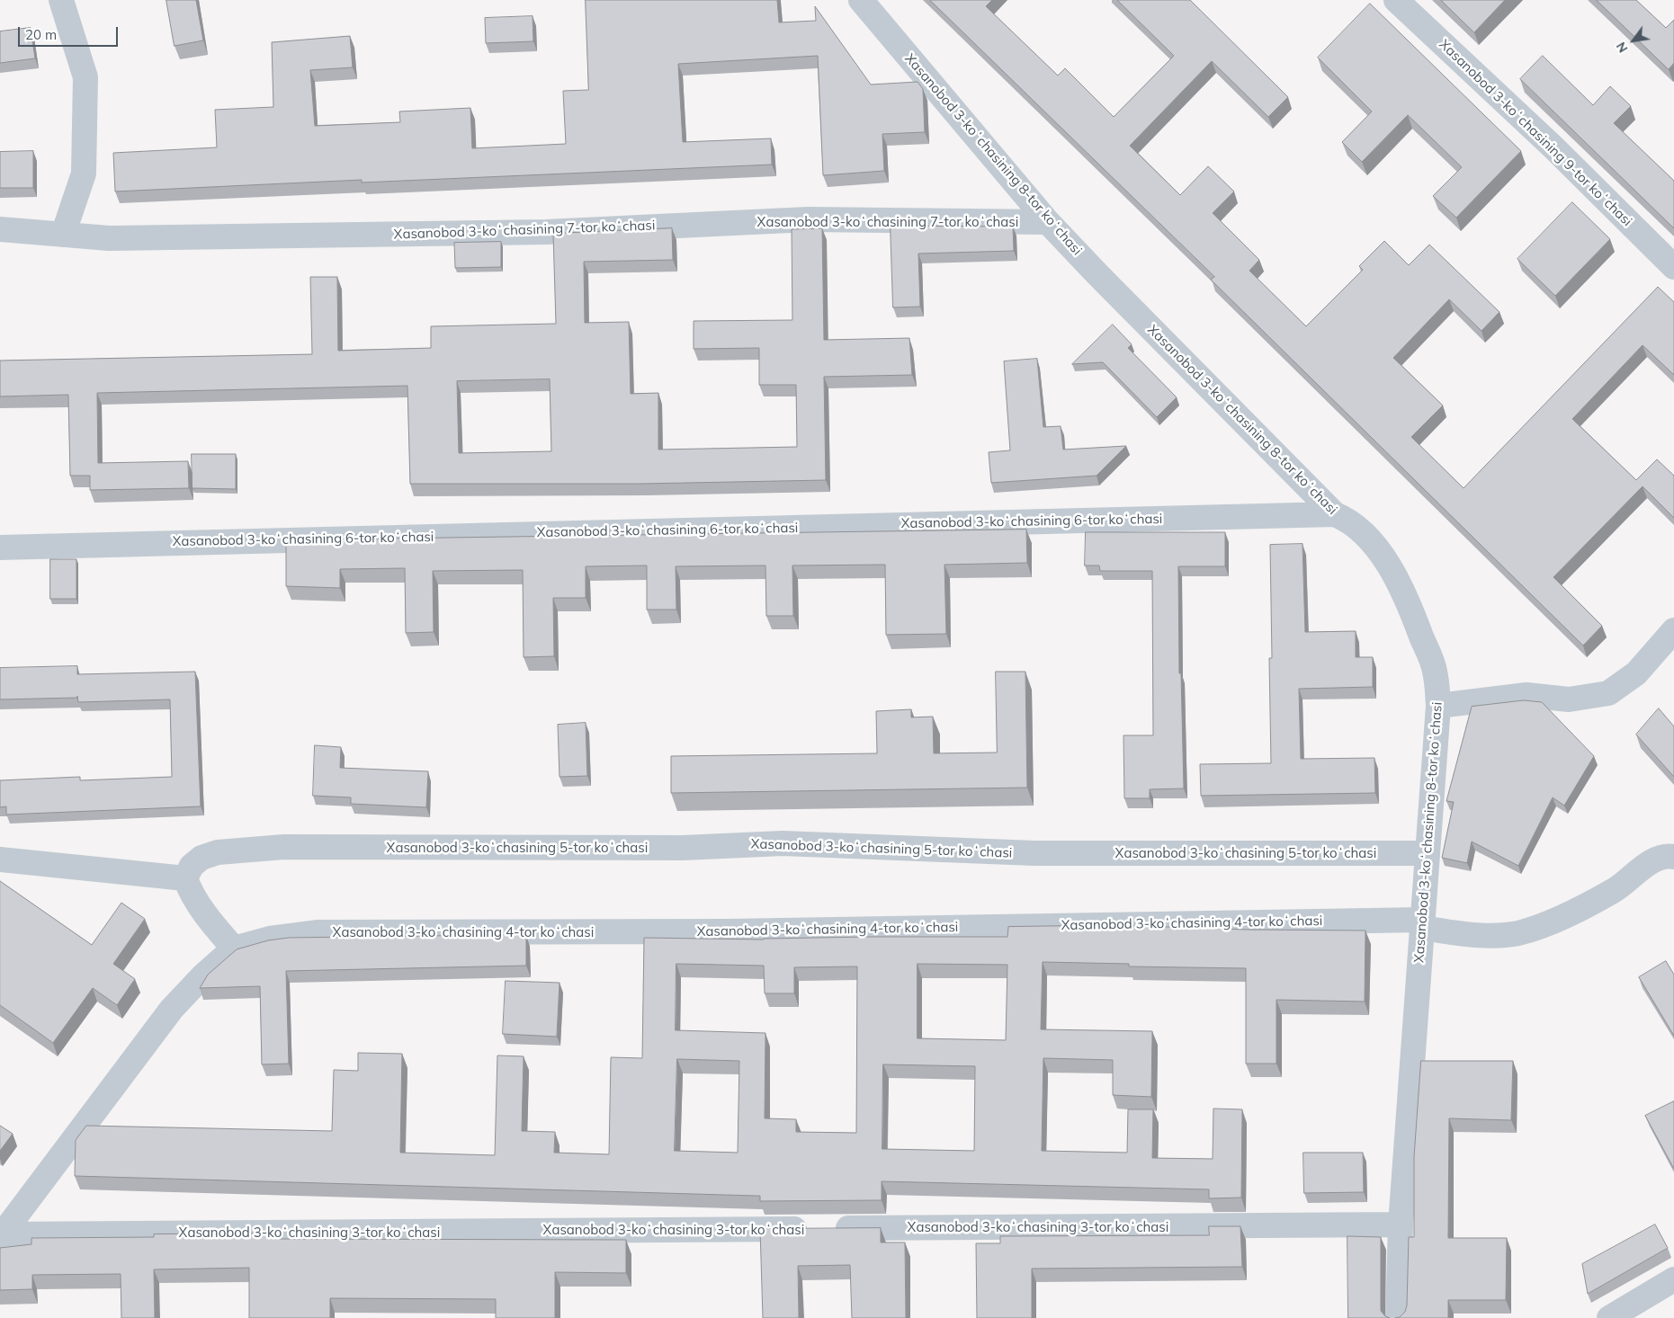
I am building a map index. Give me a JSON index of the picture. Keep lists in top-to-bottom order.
{
  "streets": {
    "street": [
      "Xasanobod 3-koʻchasining 9-tor koʻchasi",
      "Xasanobod 3-koʻchasining 8-tor koʻchasi",
      "Xasanobod 3-koʻchasining 7-tor koʻchasi",
      "Xasanobod 3-koʻchasining 6-tor koʻchasi",
      "Xasanobod 3-koʻchasining 5-tor koʻchasi",
      "Xasanobod 3-koʻchasining 4-tor koʻchasi",
      "Xasanobod 3-koʻchasining 3-tor koʻchasi"
    ]
  },
  "crossings": [
    ["Xasanobod 3-koʻchasining 8-tor koʻchasi", "Xasanobod 3-koʻchasining 7-tor koʻchasi"],
    ["Xasanobod 3-koʻchasining 8-tor koʻchasi", "Xasanobod 3-koʻchasining 6-tor koʻchasi"],
    ["Xasanobod 3-koʻchasining 8-tor koʻchasi", "Xasanobod 3-koʻchasining 5-tor koʻchasi"],
    ["Xasanobod 3-koʻchasining 8-tor koʻchasi", "Xasanobod 3-koʻchasining 4-tor koʻchasi"],
    ["Xasanobod 3-koʻchasining 8-tor koʻchasi", "Xasanobod 3-koʻchasining 3-tor koʻchasi"]
  ],
  "scale_bar": "20 m",
  "north": "bottom left"
}
